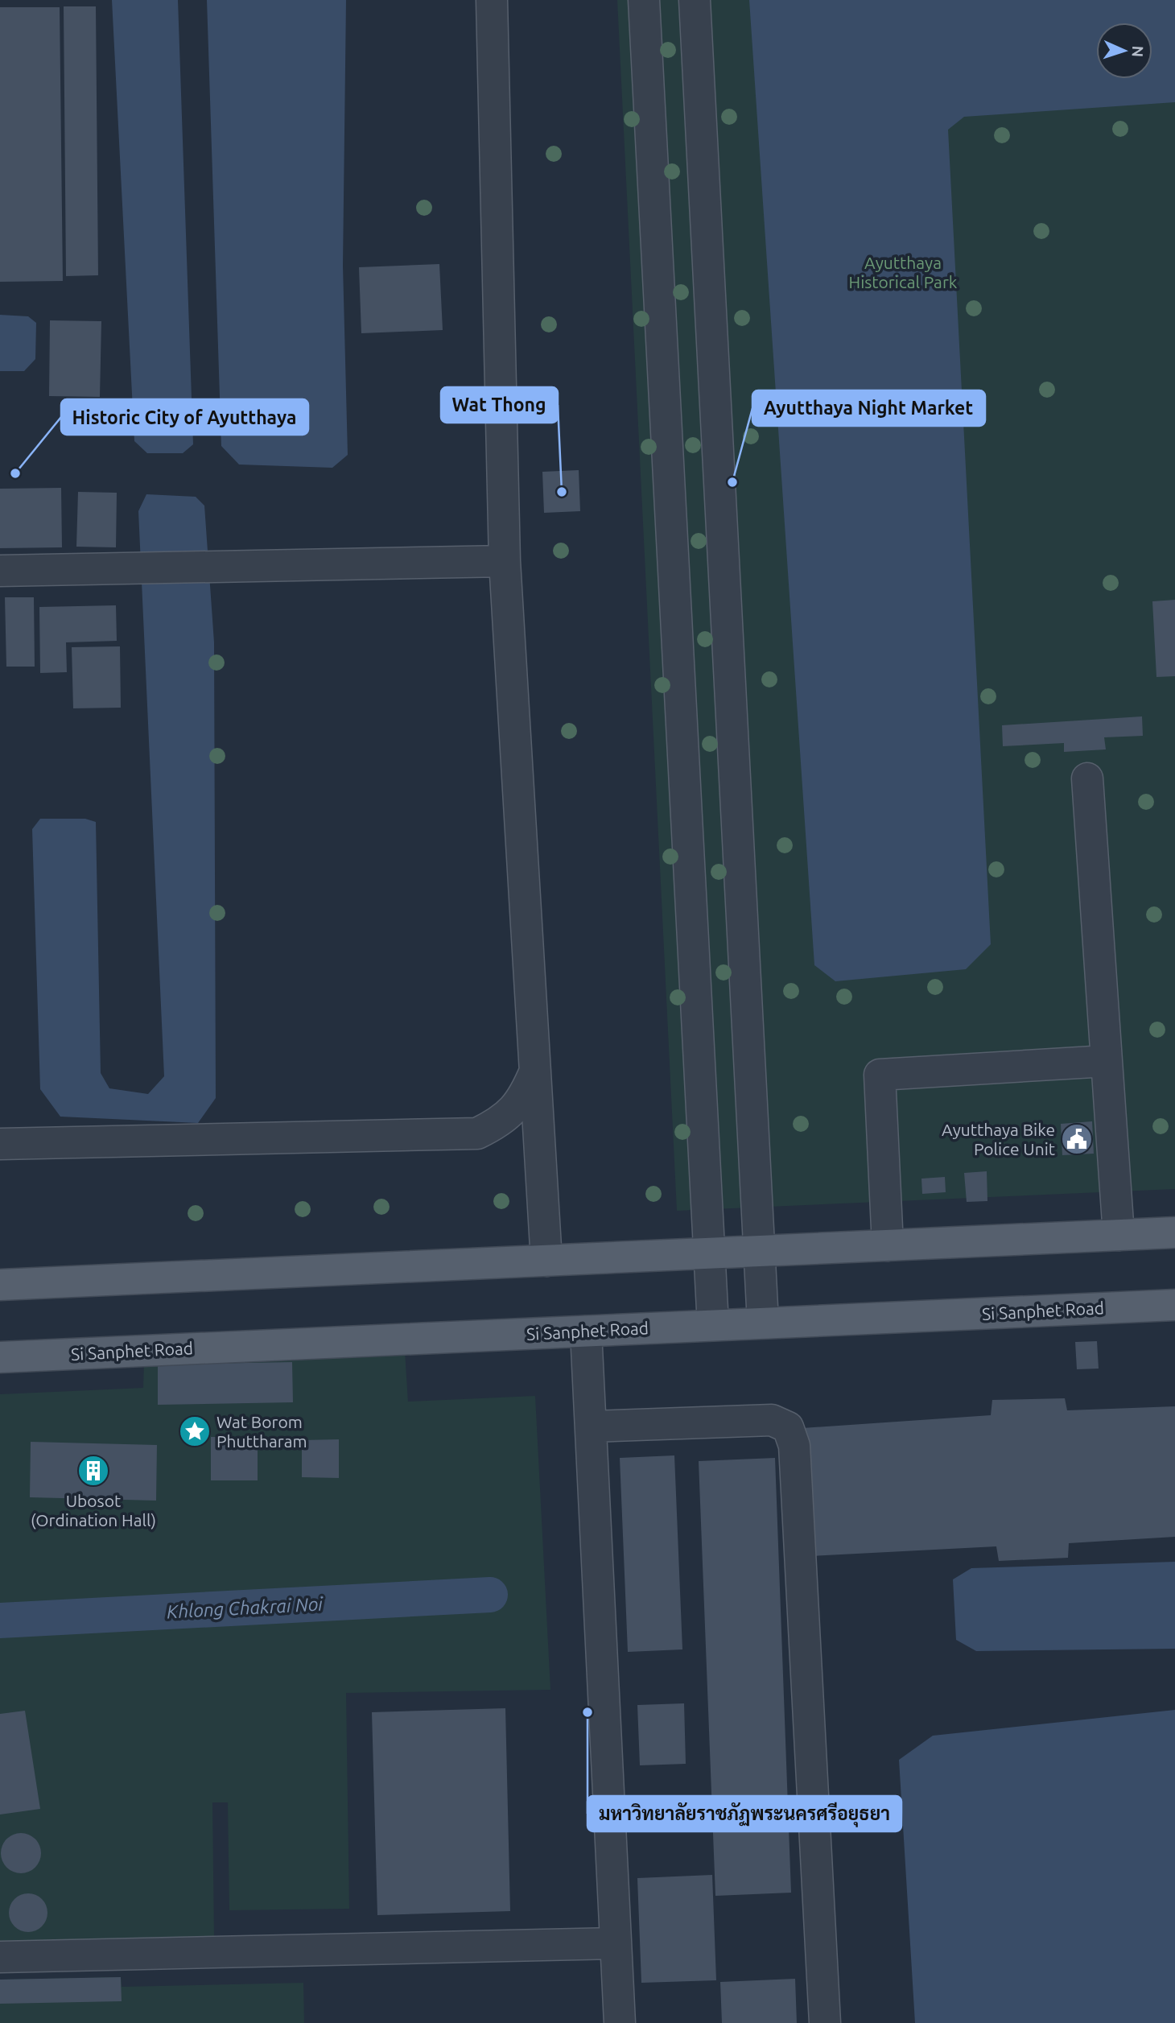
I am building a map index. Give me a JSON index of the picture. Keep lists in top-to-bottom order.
{
  "streets": {
    "main road": ["Si Sanphet Road"]
  },
  "water": ["Khlong Chakrai Noi"],
  "parks": ["Ayutthaya Historical Park"],
  "places": {
    "other": [
      "Historic City of Ayutthaya",
      "Ayutthaya Night Market",
      "Wat Thong",
      "มหาวิทยาลัยราชภัฏพระนครศรีอยุธยา"
    ],
    "public building": ["Ayutthaya Bike Police Unit"],
    "place": ["Wat Borom Phuttharam"],
    "building": ["Ubosot (Ordination Hall)"]
  },
  "north": "right"
}
